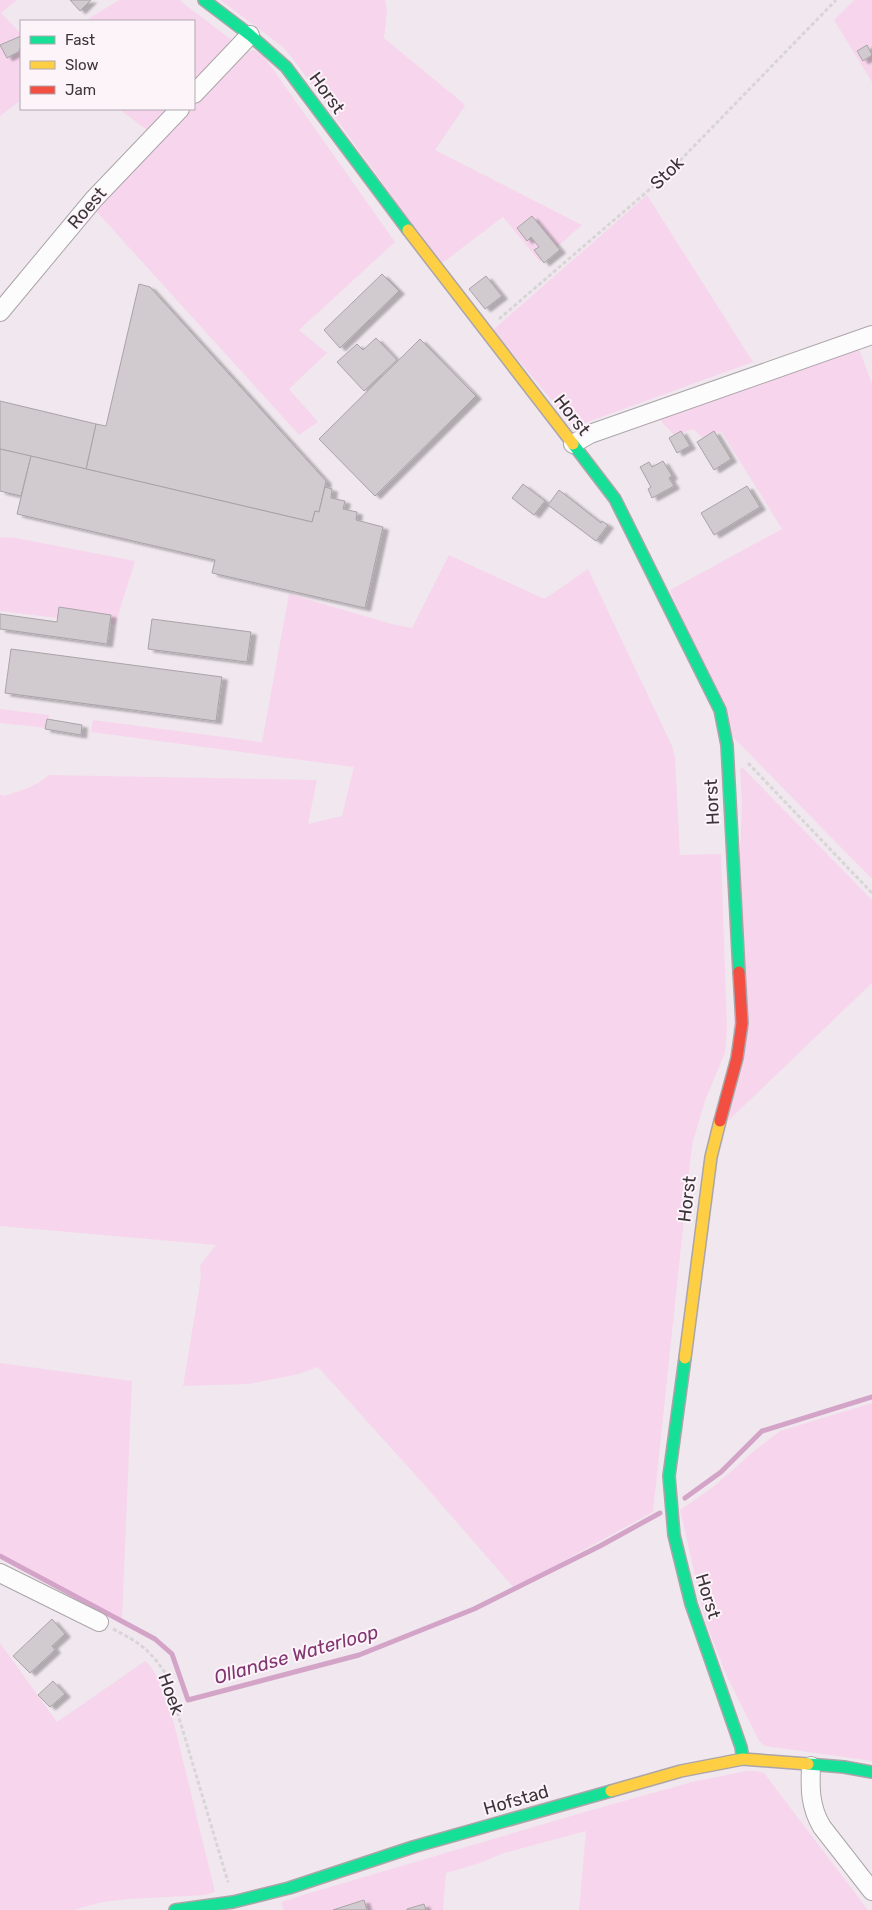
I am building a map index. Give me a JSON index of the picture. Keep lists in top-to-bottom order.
{
  "streets": {
    "street": ["Horst", "Roest", "Hofstad"],
    "path": ["Stok", "Hoek"]
  },
  "crossings": [
    ["Horst", "Stok"],
    ["Horst", "Hofstad"],
    ["Hoek", "Hofstad"]
  ],
  "water": ["Ollandse Waterloop"],
  "legend": ["Fast", "Slow", "Jam"]
}
